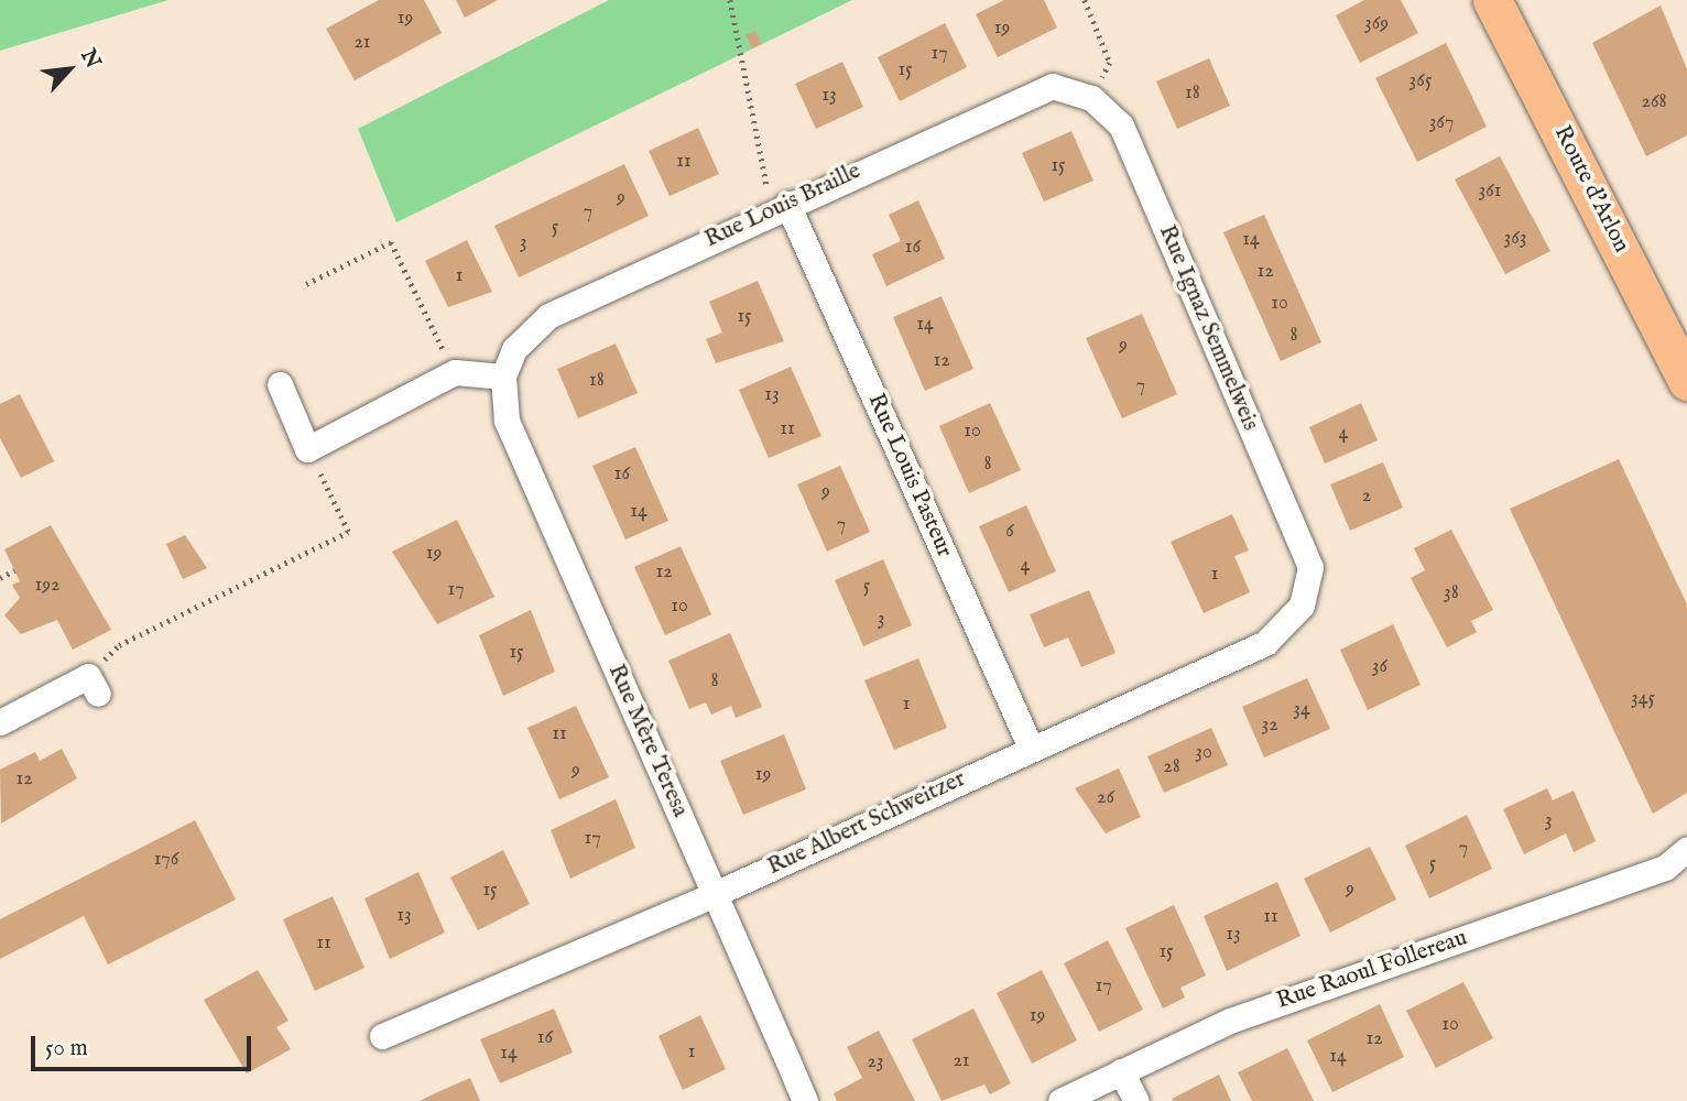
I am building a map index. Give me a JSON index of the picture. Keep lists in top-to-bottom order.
{
  "streets": {
    "main road": ["Route d'Arlon"],
    "street": [
      "Rue Louis Braille",
      "Rue Ignaz Semmelweis",
      "Rue Louis Pasteur",
      "Rue Mère Teresa",
      "Rue Albert Schweitzer",
      "Rue Raoul Follereau"
    ]
  },
  "crossings": [
    ["Rue Louis Braille", "Rue Ignaz Semmelweis"],
    ["Rue Louis Braille", "Rue Louis Pasteur"],
    ["Rue Louis Braille", "Rue Mère Teresa"],
    ["Rue Ignaz Semmelweis", "Rue Albert Schweitzer"],
    ["Rue Louis Pasteur", "Rue Albert Schweitzer"],
    ["Rue Mère Teresa", "Rue Albert Schweitzer"]
  ],
  "house_numbers": [
    "19",
    "369",
    "19",
    "21",
    "17",
    "15",
    "365",
    "18",
    "13",
    "268",
    "367",
    "11",
    "15",
    "361",
    "9",
    "7",
    "5",
    "363",
    "14",
    "3",
    "16",
    "12",
    "1",
    "10",
    "15",
    "14",
    "8",
    "9",
    "12",
    "18",
    "7",
    "13",
    "11",
    "10",
    "4",
    "8",
    "16",
    "9",
    "2",
    "14",
    "7",
    "6",
    "19",
    "4",
    "12",
    "1",
    "192",
    "5",
    "17",
    "38",
    "10",
    "3",
    "15",
    "36",
    "8",
    "345",
    "1",
    "34",
    "32",
    "11",
    "30",
    "28",
    "9",
    "19",
    "12",
    "26",
    "3",
    "17",
    "7",
    "176",
    "5",
    "9",
    "15",
    "13",
    "11",
    "13",
    "11",
    "15",
    "17",
    "19",
    "10",
    "16",
    "12",
    "1",
    "14",
    "14",
    "21",
    "23"
  ],
  "scale_bar": "50 m",
  "north": "top right"
}
